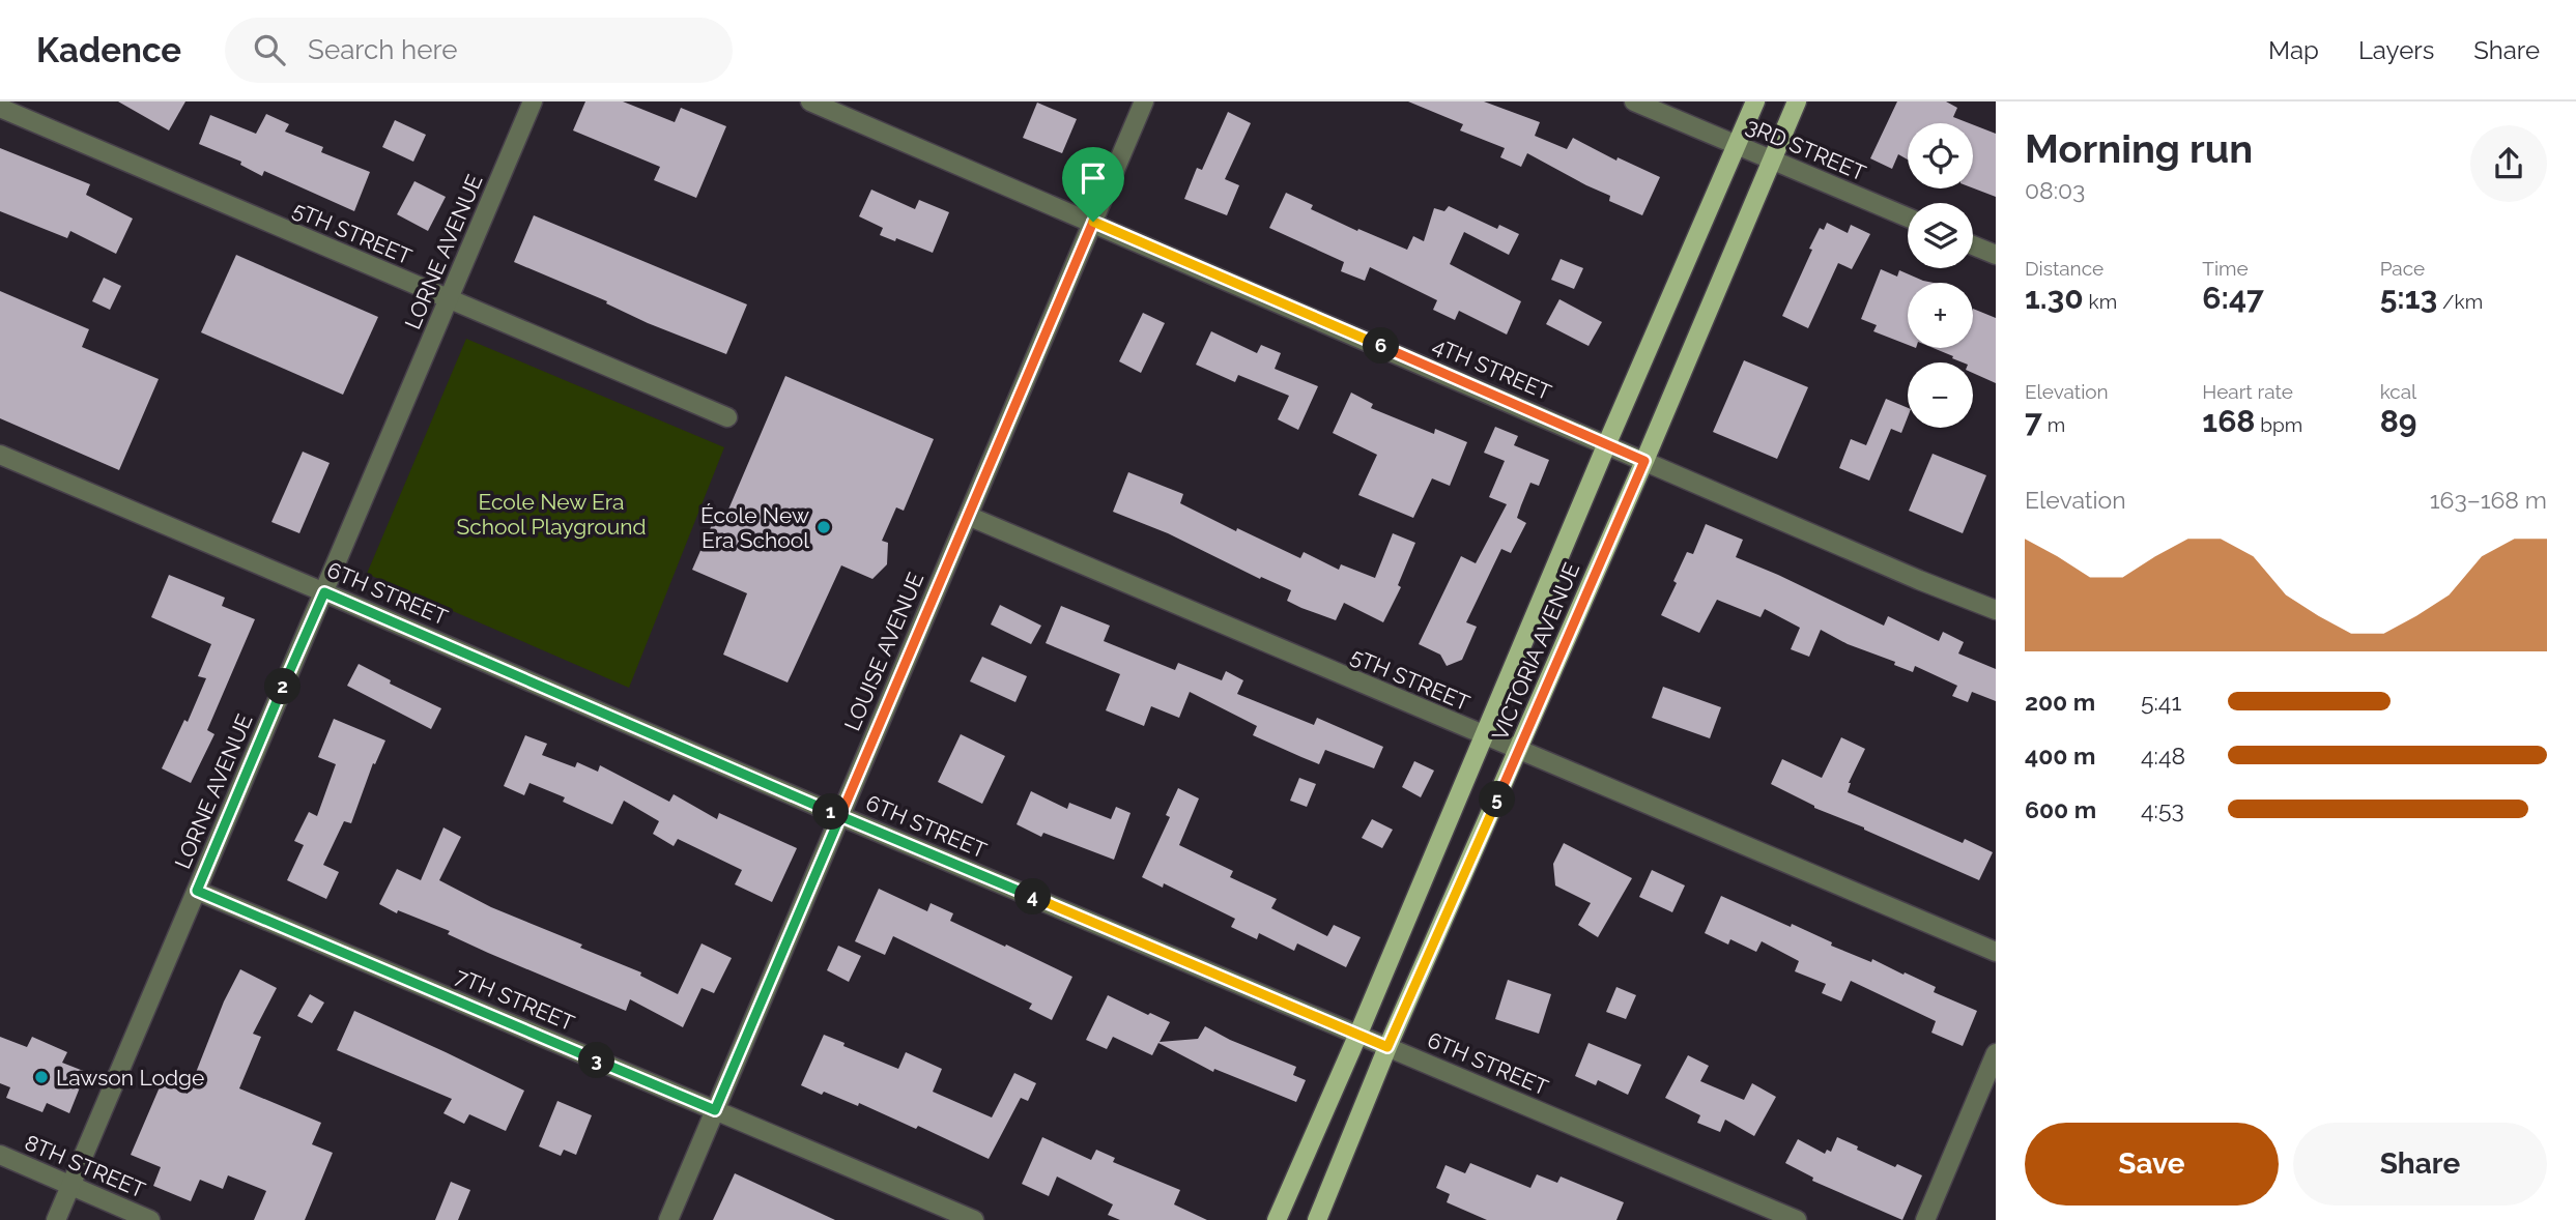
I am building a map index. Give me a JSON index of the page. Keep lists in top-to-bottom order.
{
  "streets": {
    "main road": ["VICTORIA AVENUE"],
    "street": [
      "3RD STREET",
      "5TH STREET",
      "LORNE AVENUE",
      "4TH STREET",
      "6TH STREET",
      "LOUISE AVENUE",
      "7TH STREET",
      "8TH STREET"
    ]
  },
  "crossings": [
    ["3RD STREET", "VICTORIA AVENUE"],
    ["5TH STREET", "LORNE AVENUE"],
    ["5TH STREET", "LOUISE AVENUE"],
    ["5TH STREET", "VICTORIA AVENUE"],
    ["LORNE AVENUE", "6TH STREET"],
    ["LORNE AVENUE", "7TH STREET"],
    ["LORNE AVENUE", "8TH STREET"],
    ["4TH STREET", "LOUISE AVENUE"],
    ["4TH STREET", "VICTORIA AVENUE"],
    ["6TH STREET", "LOUISE AVENUE"],
    ["6TH STREET", "VICTORIA AVENUE"],
    ["LOUISE AVENUE", "7TH STREET"]
  ],
  "parks": ["Ecole New Era School Playground"],
  "places": ["École New Era School", "Lawson Lodge"],
  "page": {
    "header": "Kadence",
    "search": "Search here",
    "nav": ["Map", "Layers", "Share"],
    "heading": ["Morning run", "08:03"],
    "map_buttons": ["+", "−"],
    "stats": [
      ["Distance", "1.30 km"],
      ["Time", "6:47"],
      ["Pace", "5:13 /km"],
      ["Elevation", "7 m"],
      ["Heart rate", "168 bpm"],
      ["kcal", "89"]
    ],
    "pins": [
      "6",
      "2",
      "5",
      "1",
      "4",
      "3"
    ],
    "chart": ["Elevation", "163–168 m"],
    "list": [
      {
        "name": "200 m",
        "note": "5:41"
      },
      {
        "name": "400 m",
        "note": "4:48"
      },
      {
        "name": "600 m",
        "note": "4:53"
      }
    ],
    "buttons": ["Save", "Share"]
  }
}
